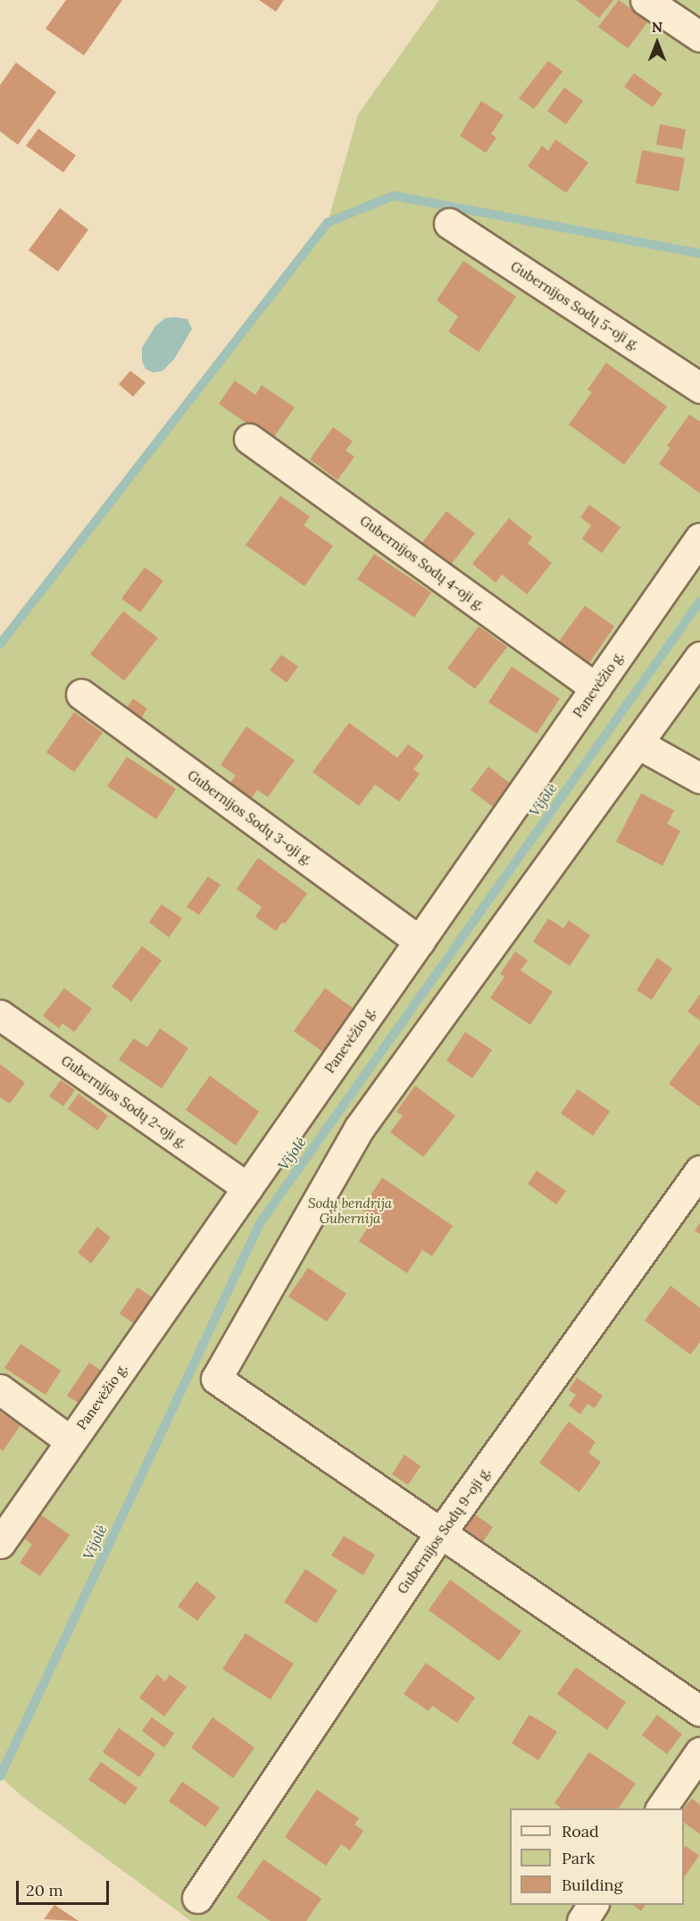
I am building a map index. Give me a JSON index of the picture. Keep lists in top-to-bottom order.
{
  "streets": {
    "street": [
      "Gubernijos Sodų 5-oji g.",
      "Gubernijos Sodų 4-oji g.",
      "Panevėžio g.",
      "Gubernijos Sodų 3-oji g.",
      "Gubernijos Sodų 2-oji g.",
      "Gubernijos Sodų 9-oji g."
    ]
  },
  "crossings": [
    ["Gubernijos Sodų 4-oji g.", "Panevėžio g."],
    ["Panevėžio g.", "Gubernijos Sodų 3-oji g."],
    ["Panevėžio g.", "Gubernijos Sodų 2-oji g."]
  ],
  "water": ["Vijolė"],
  "parks": ["Sodų bendrija Gubernija"],
  "legend": ["Road", "Park", "Building"],
  "scale_bar": "20 m",
  "north": "top"
}
